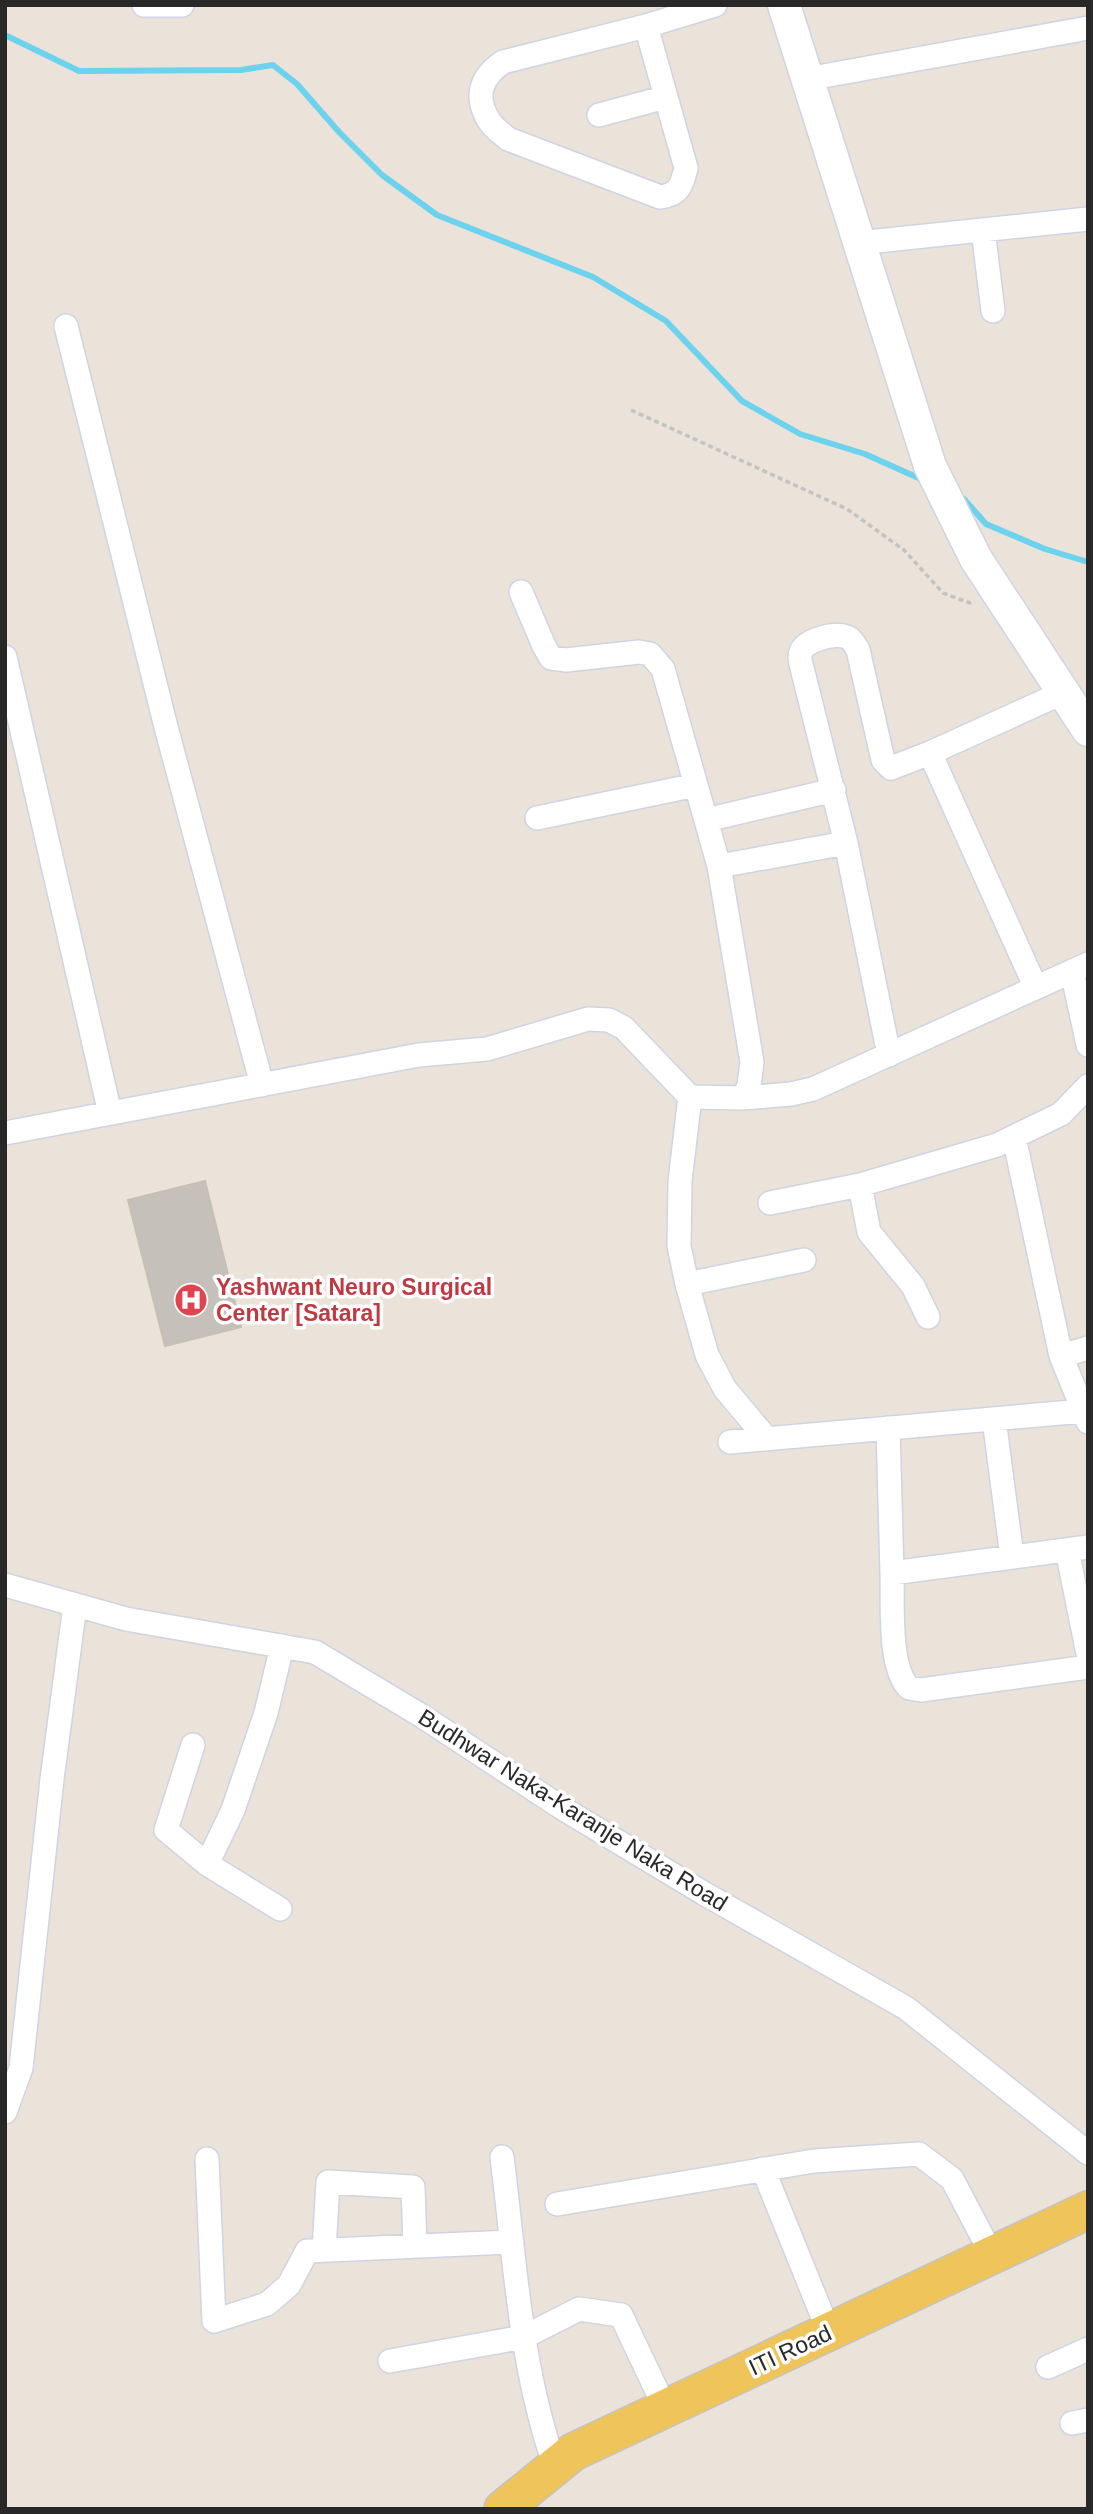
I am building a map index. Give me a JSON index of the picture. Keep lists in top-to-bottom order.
{
  "streets": {
    "main road": ["ITI Road"],
    "street": ["Budhwar Naka-Karanje Naka Road"]
  },
  "places": {
    "hospital": ["Yashwant Neuro Surgical Center [Satara]"]
  }
}
